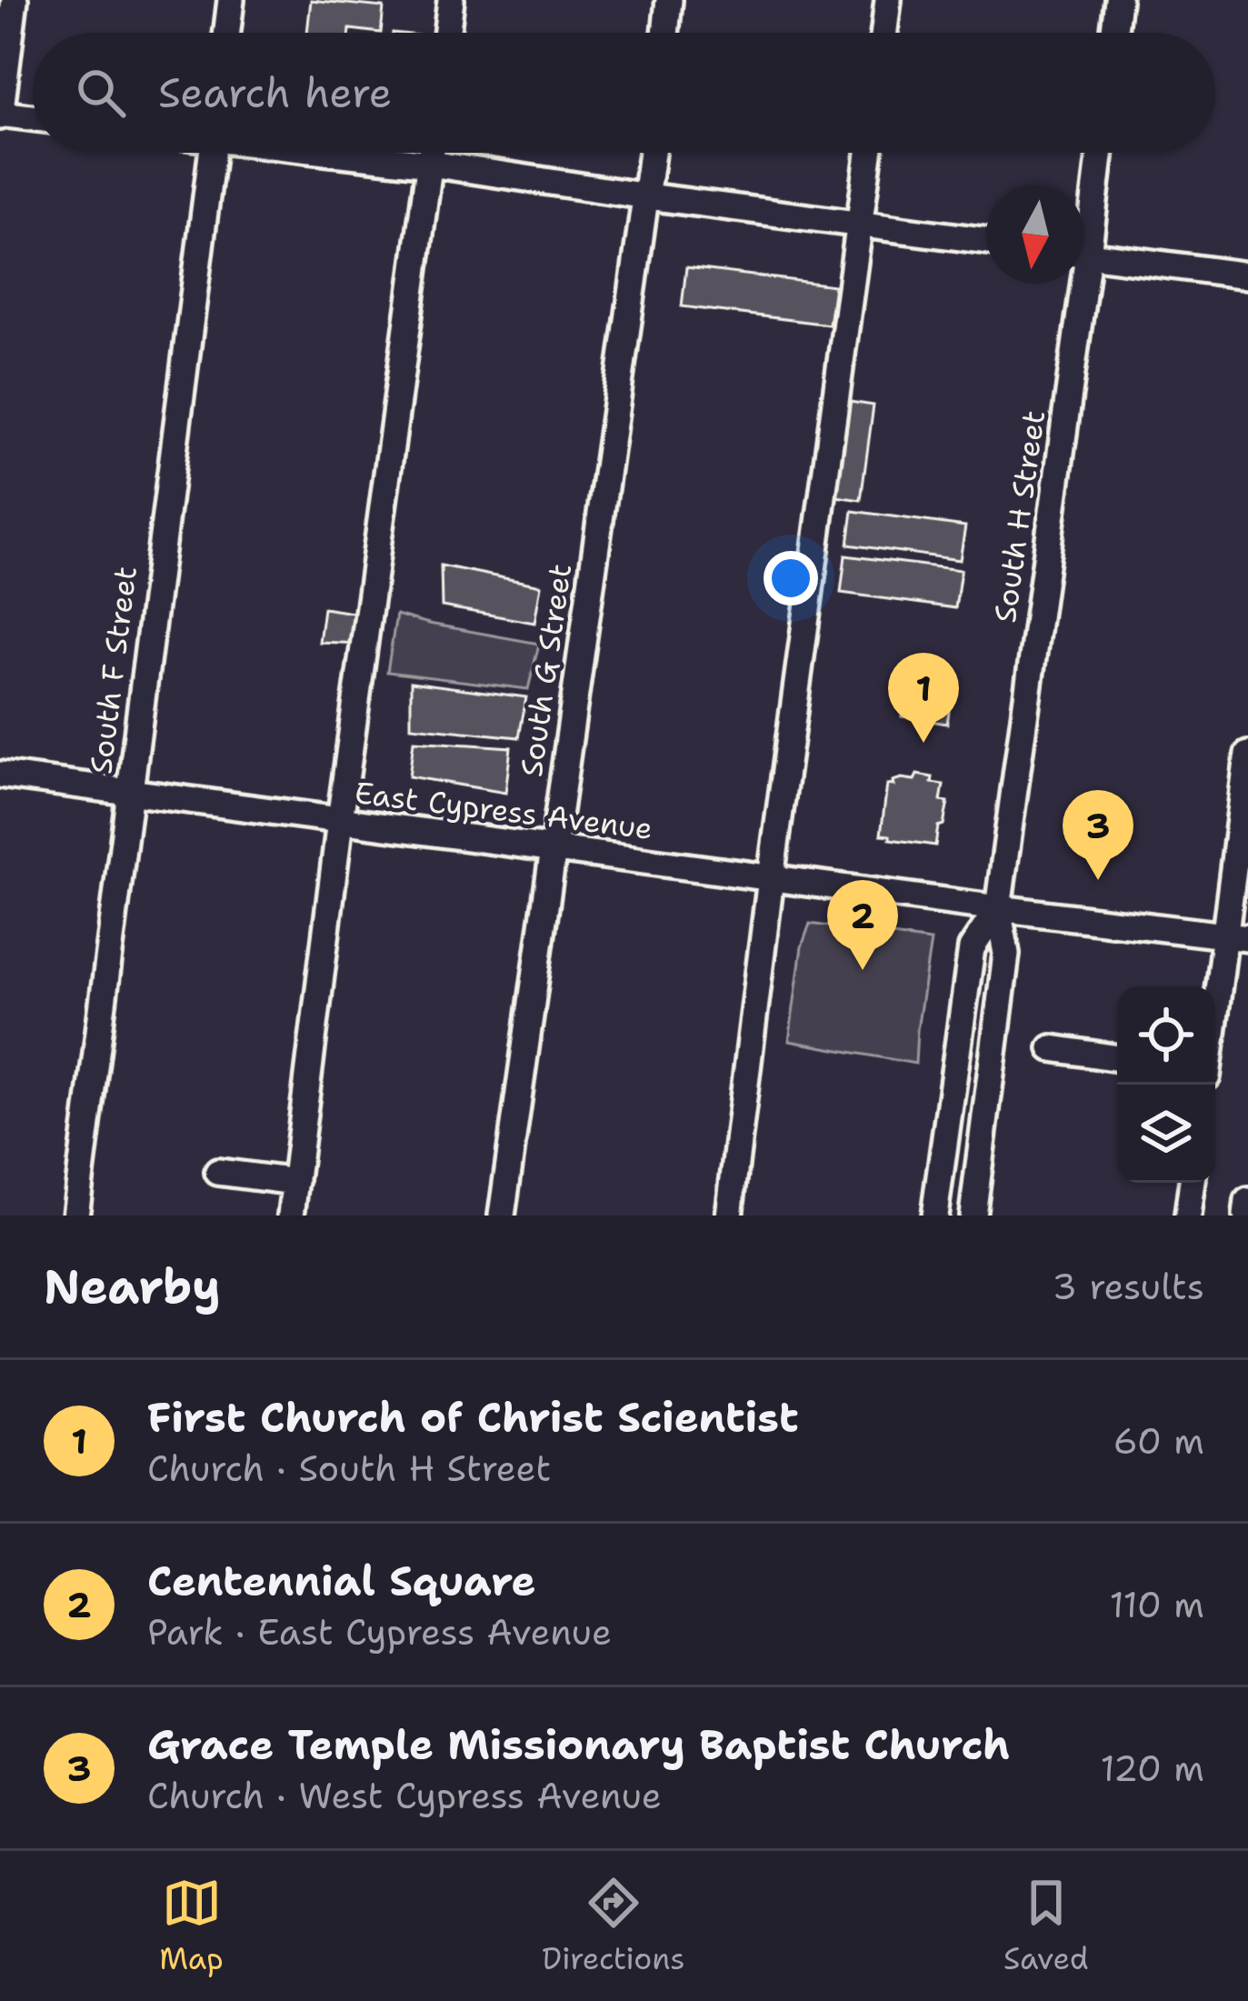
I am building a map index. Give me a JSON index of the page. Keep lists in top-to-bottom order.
{
  "streets": {
    "street": [
      "South H Street",
      "South F Street",
      "South G Street",
      "East Cypress Avenue"
    ]
  },
  "crossings": [
    ["South H Street", "East Cypress Avenue"],
    ["South F Street", "East Cypress Avenue"],
    ["South G Street", "East Cypress Avenue"]
  ],
  "north": "bottom",
  "page": {
    "search": "Search here",
    "pins": ["1", "3", "2"],
    "heading": ["Nearby", "3 results"],
    "list": [
      {
        "mark": "1",
        "name": "First Church of Christ Scientist",
        "note": "Church · South H Street",
        "value": "60 m"
      },
      {
        "mark": "2",
        "name": "Centennial Square",
        "note": "Park · East Cypress Avenue",
        "value": "110 m"
      },
      {
        "mark": "3",
        "name": "Grace Temple Missionary Baptist Church",
        "note": "Church · West Cypress Avenue",
        "value": "120 m"
      }
    ],
    "nav": ["Map", "Directions", "Saved"]
  }
}
